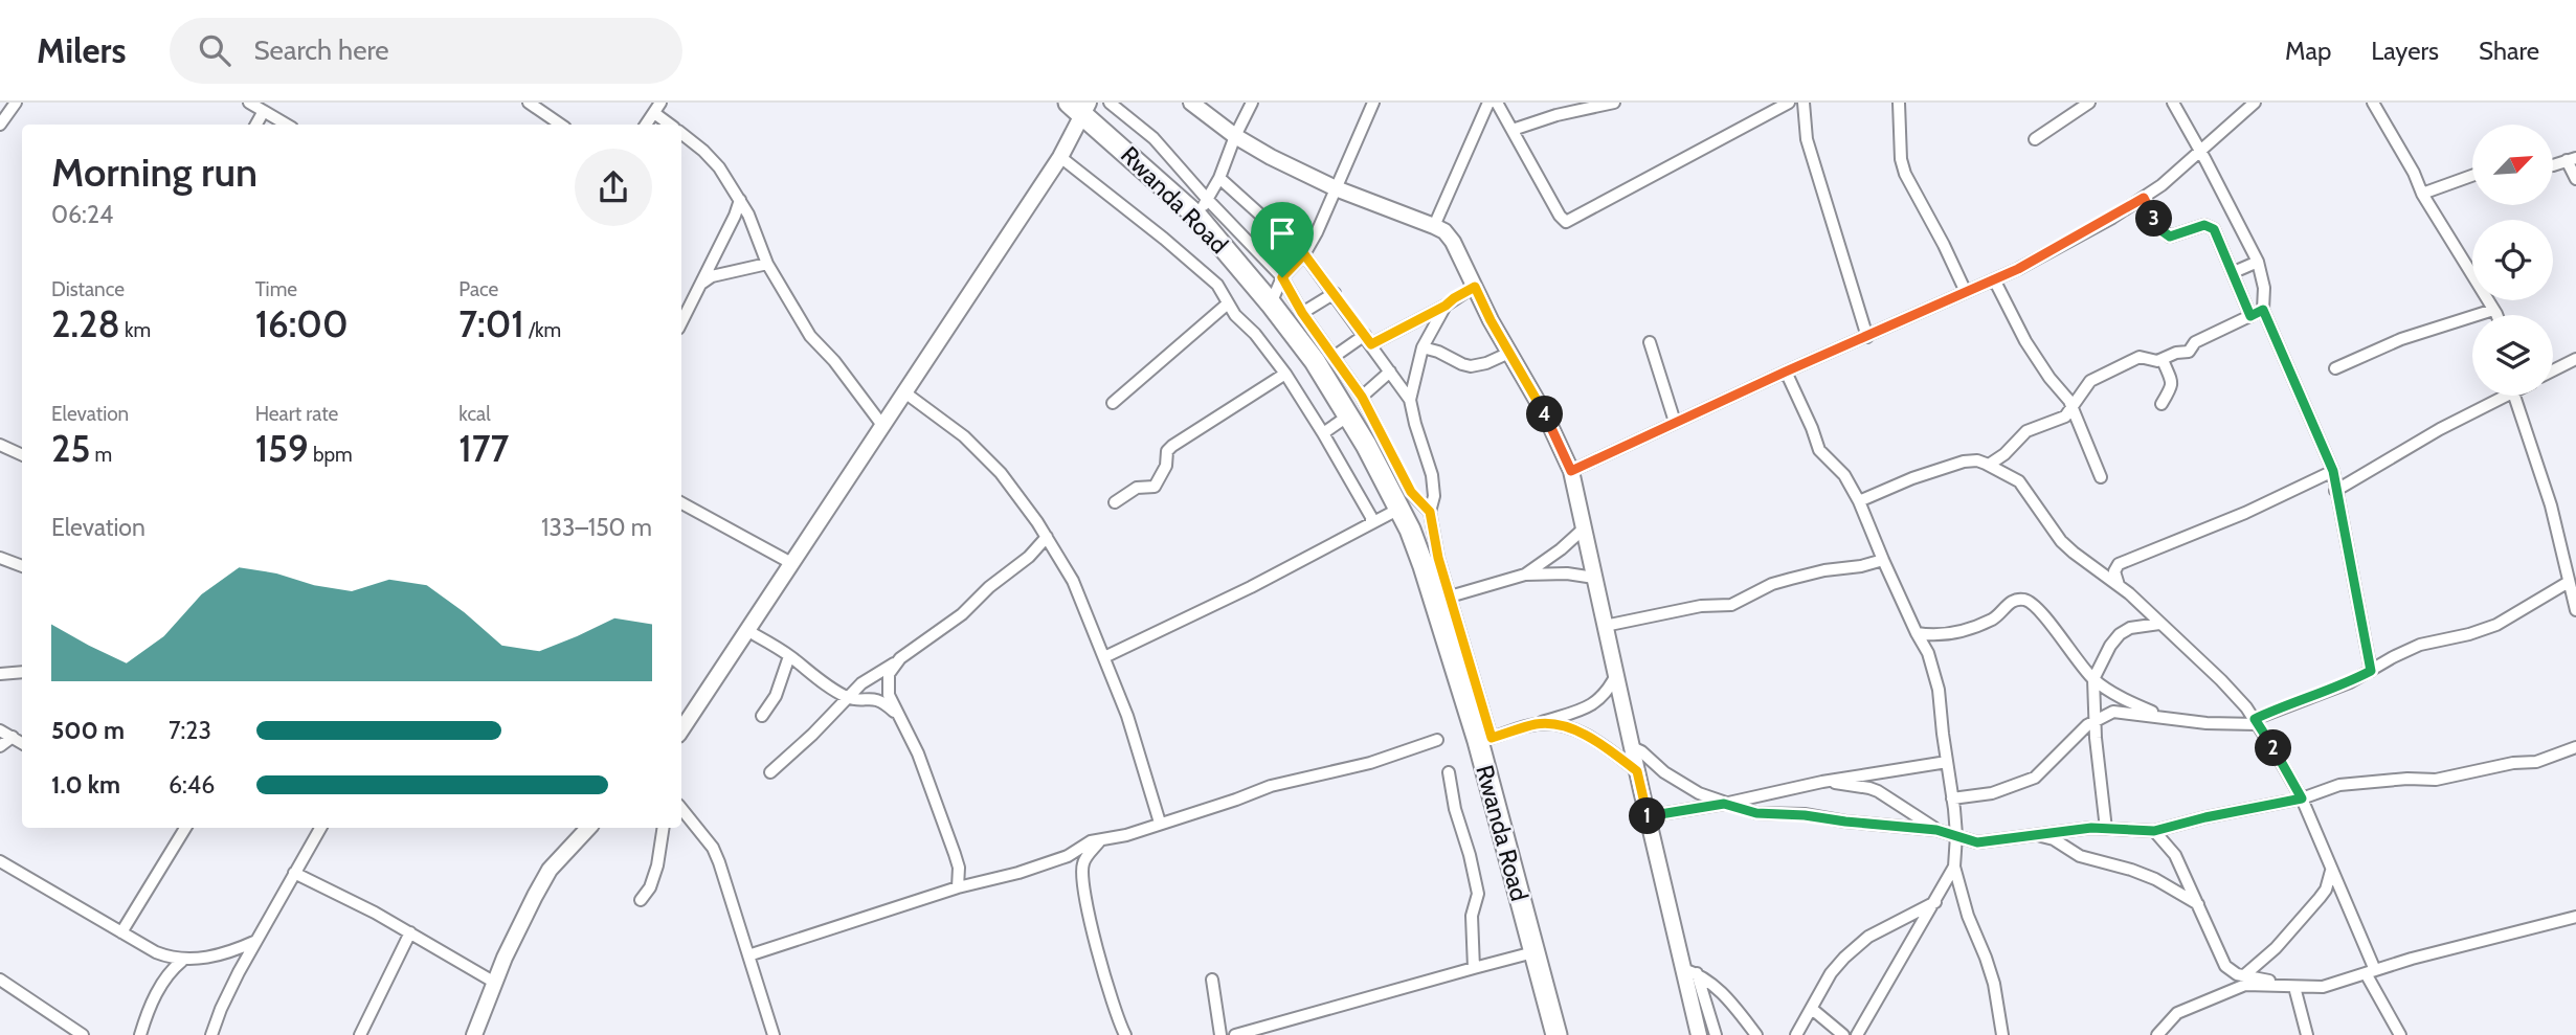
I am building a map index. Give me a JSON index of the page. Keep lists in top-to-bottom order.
{
  "streets": {
    "highway": ["Rwanda Road"]
  },
  "north": "top right",
  "page": {
    "header": "Milers",
    "search": "Search here",
    "nav": ["Map", "Layers", "Share"],
    "heading": ["Morning run", "06:24"],
    "pins": [
      "3",
      "4",
      "2",
      "1"
    ],
    "stats": [
      ["Distance", "2.28 km"],
      ["Time", "16:00"],
      ["Pace", "7:01 /km"],
      ["Elevation", "25 m"],
      ["Heart rate", "159 bpm"],
      ["kcal", "177"]
    ],
    "chart": ["Elevation", "133–150 m"],
    "list": [
      {
        "name": "500 m",
        "note": "7:23"
      },
      {
        "name": "1.0 km",
        "note": "6:46"
      }
    ]
  }
}
